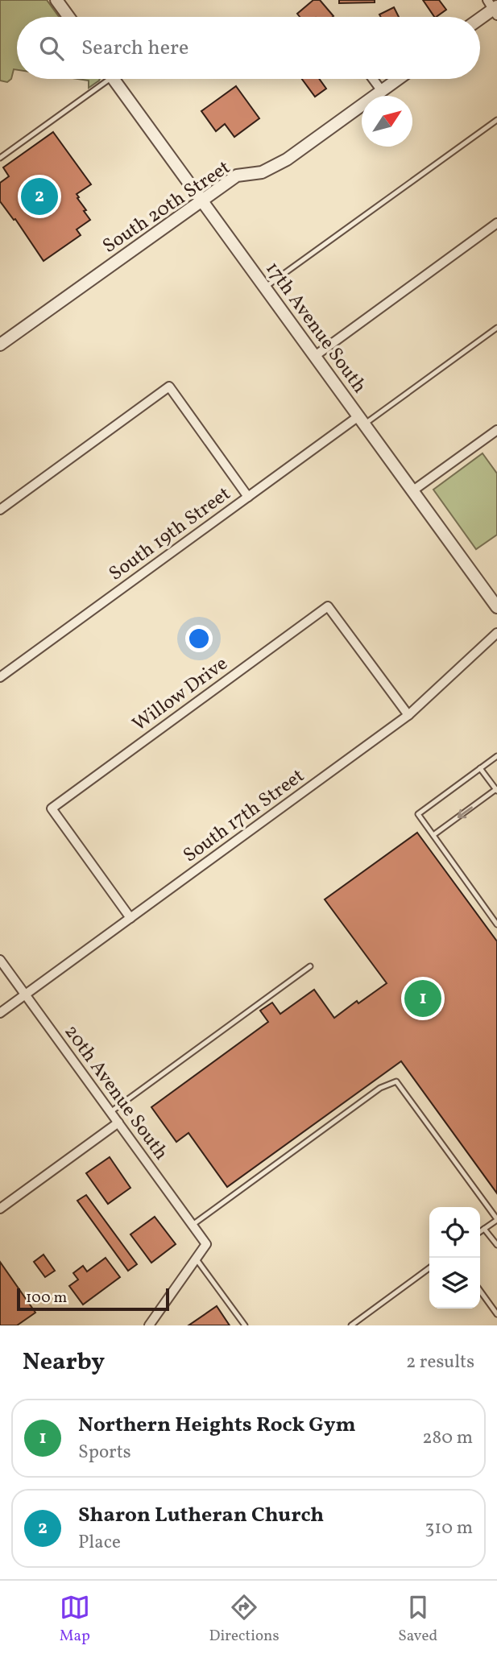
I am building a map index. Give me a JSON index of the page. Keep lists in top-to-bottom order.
{
  "streets": {
    "street": [
      "South 20th Street",
      "17th Avenue South",
      "South 19th Street",
      "Willow Drive",
      "South 17th Street",
      "20th Avenue South"
    ]
  },
  "crossings": [
    ["South 20th Street", "17th Avenue South"],
    ["17th Avenue South", "South 19th Street"],
    ["Willow Drive", "South 17th Street"],
    ["South 17th Street", "20th Avenue South"]
  ],
  "scale_bar": "100 m",
  "north": "top right",
  "page": {
    "search": "Search here",
    "pins": ["2", "1"],
    "scale": "100 m",
    "heading": ["Nearby", "2 results"],
    "list": [
      {
        "mark": "1",
        "name": "Northern Heights Rock Gym",
        "note": "Sports",
        "value": "280 m"
      },
      {
        "mark": "2",
        "name": "Sharon Lutheran Church",
        "note": "Place",
        "value": "310 m"
      }
    ],
    "nav": ["Map", "Directions", "Saved"]
  }
}
